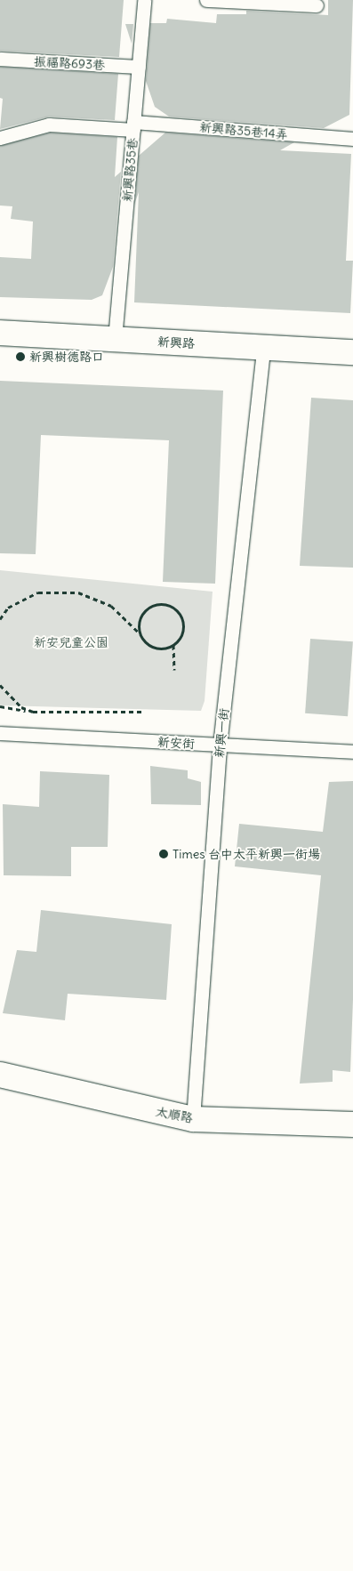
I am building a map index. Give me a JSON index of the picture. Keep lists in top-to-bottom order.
{
  "streets": {
    "street": ["新興路", "太順路"],
    "lane": [
      "振福路693巷",
      "新興路35巷14弄",
      "新興路35巷",
      "新興一街",
      "新安街"
    ]
  },
  "crossings": [
    ["振福路693巷", "新興路35巷"],
    ["新興路35巷14弄", "新興路35巷"],
    ["新興路35巷", "新興路"],
    ["新興路", "新興一街"],
    ["新興一街", "新安街"],
    ["新興一街", "太順路"]
  ],
  "parks": ["新安兒童公園"],
  "places": ["新興樹德路口", "Times 台中太平新興一街場"]
}
